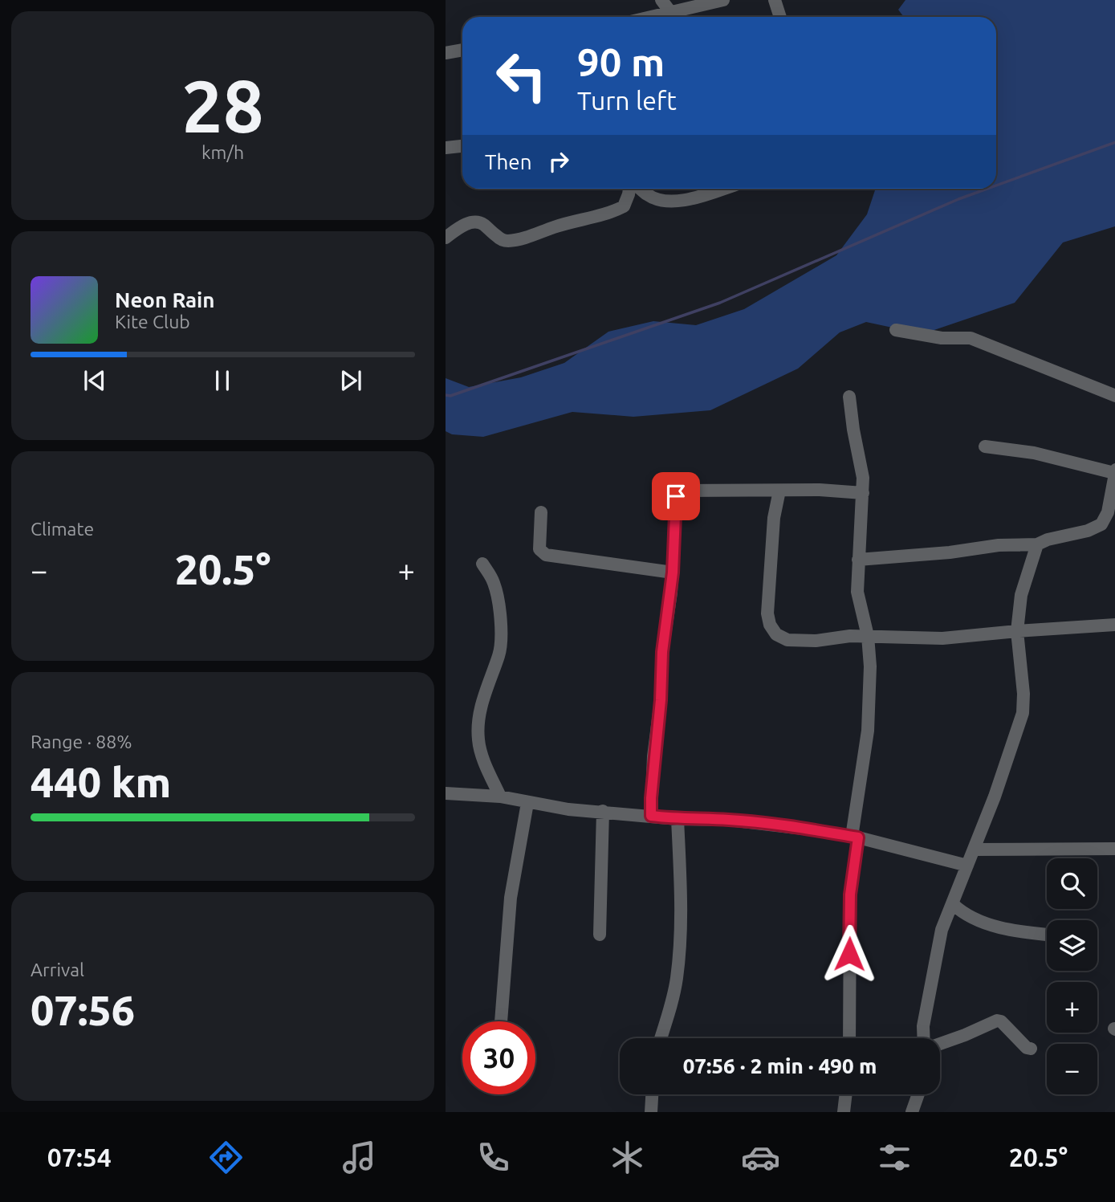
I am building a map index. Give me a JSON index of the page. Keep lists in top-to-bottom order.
{
  "page": {
    "tile": [
      ["28", "km/h"],
      "Climate",
      ["Range · 88%", "440 km"],
      ["Arrival", "07:56"]
    ],
    "turn": ["90 m", "Turn left"],
    "then": "Then",
    "song": ["Neon Rain", "Kite Club"],
    "heat": ["−", "20.5°", "+"],
    "map_buttons": ["+", "−"],
    "limit": "30",
    "trip": "07:56 · 2 min · 490 m",
    "tabs": ["07:54", "20.5°"]
  }
}
